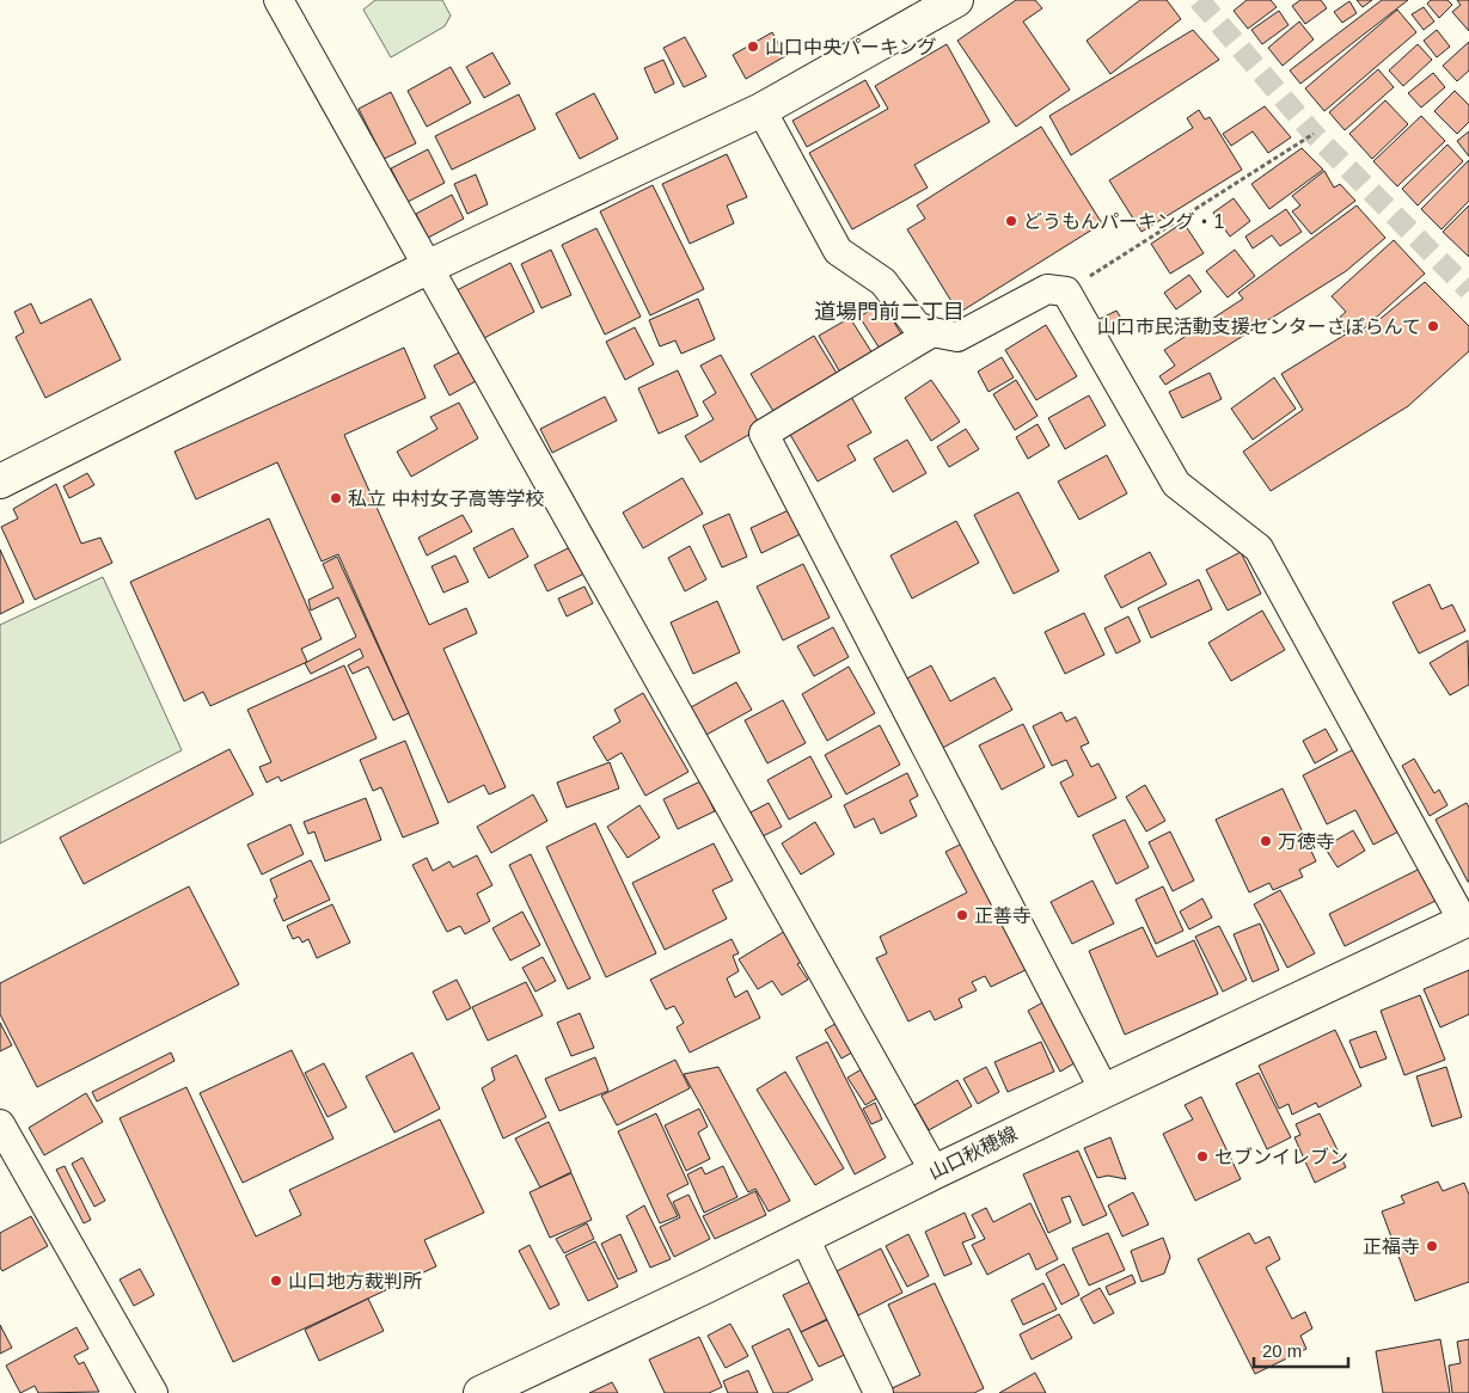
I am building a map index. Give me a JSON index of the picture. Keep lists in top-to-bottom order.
{
  "streets": {
    "main road": ["山口秋穂線"]
  },
  "districts": ["道場門前二丁目"],
  "places": [
    "山口中央パーキング",
    "どうもんパーキング・1",
    "山口市民活動支援センターさぽらんて",
    "私立 中村女子高等学校",
    "万徳寺",
    "正善寺",
    "セブンイレブン",
    "正福寺",
    "山口地方裁判所"
  ],
  "scale_bar": "20 m"
}
